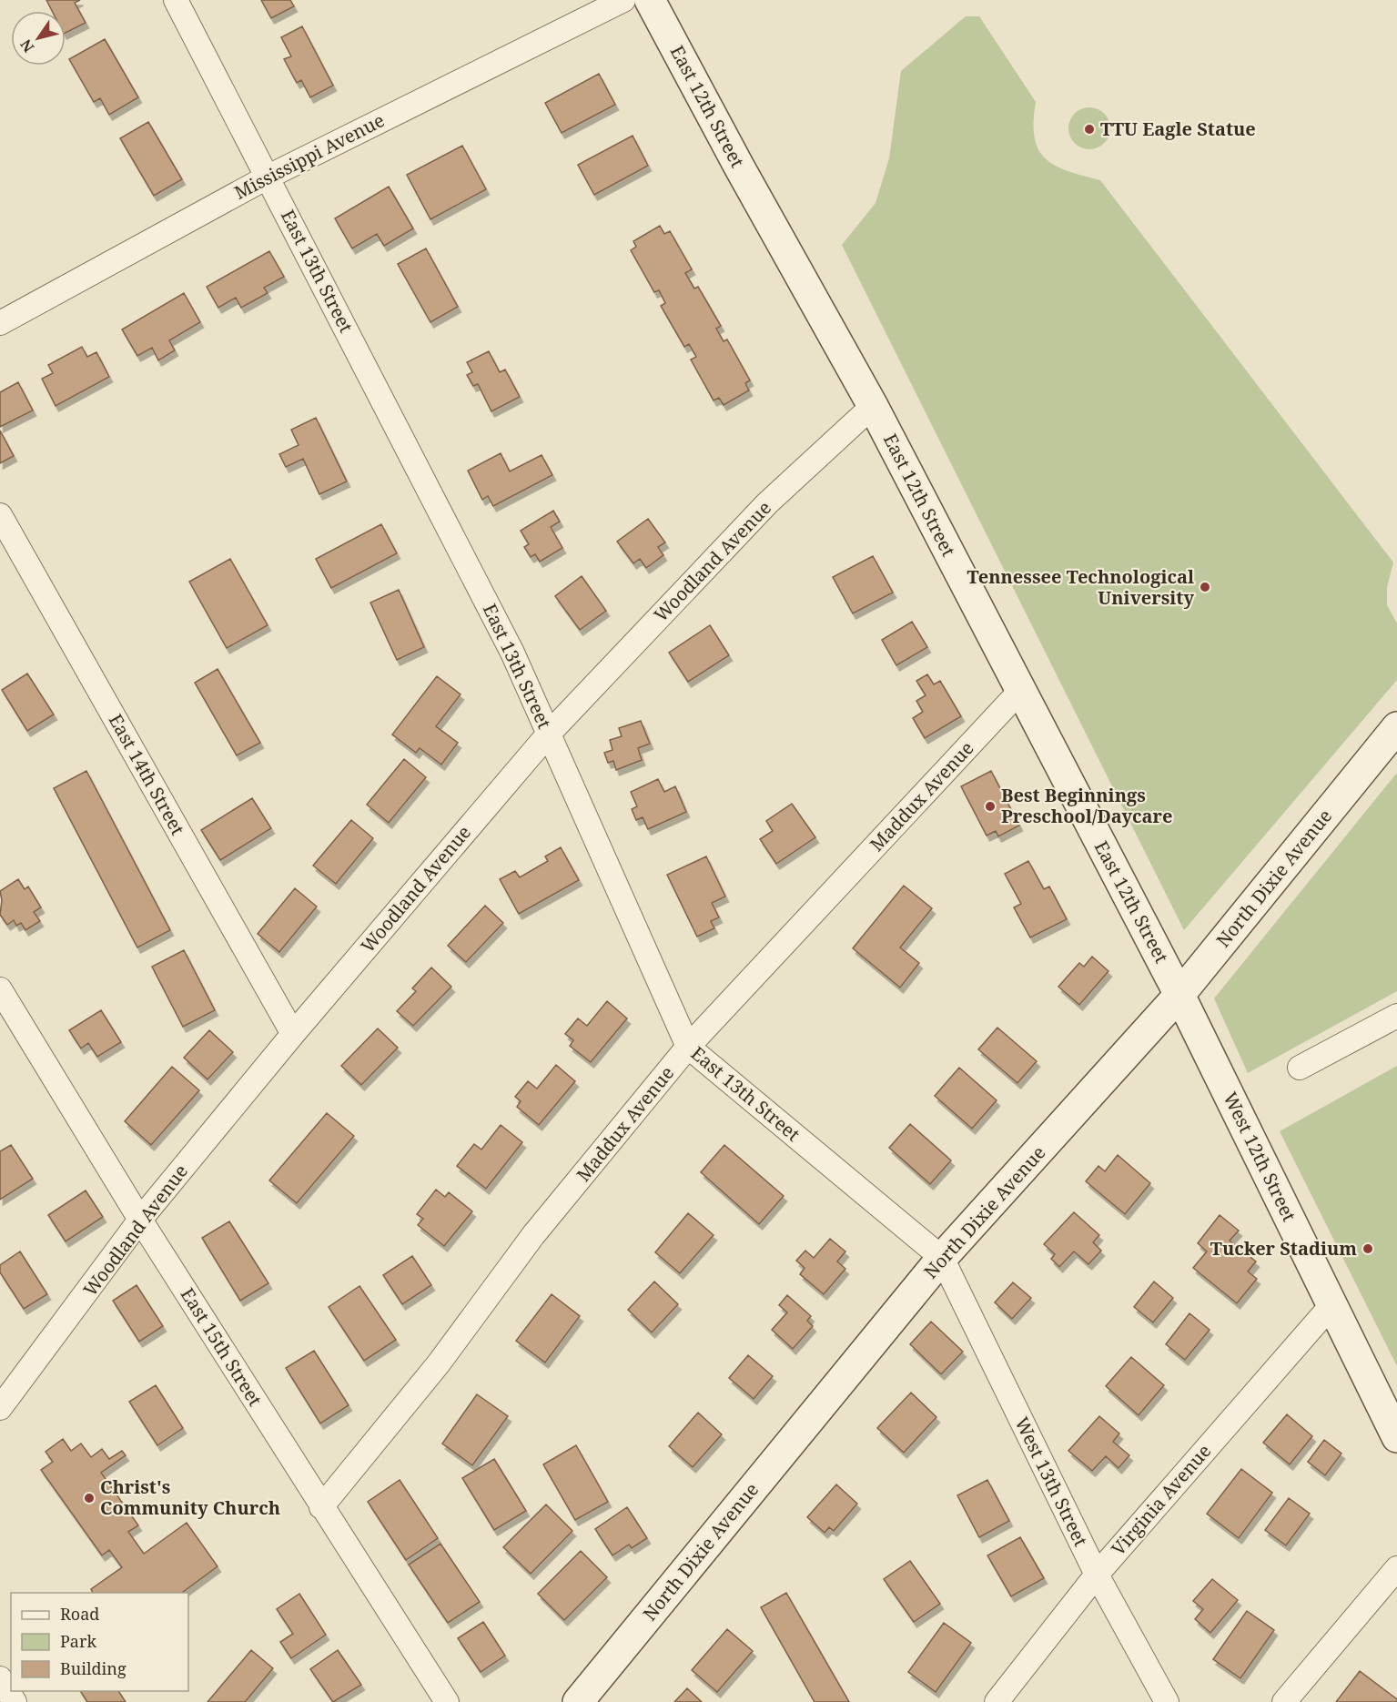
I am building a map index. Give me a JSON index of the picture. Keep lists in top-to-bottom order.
{
  "streets": {
    "street": [
      "East 12th Street",
      "Mississippi Avenue",
      "East 13th Street",
      "Woodland Avenue",
      "East 14th Street",
      "Maddux Avenue",
      "North Dixie Avenue",
      "West 12th Street",
      "East 15th Street",
      "West 13th Street",
      "Virginia Avenue"
    ]
  },
  "crossings": [
    ["East 12th Street", "Woodland Avenue"],
    ["East 12th Street", "Maddux Avenue"],
    ["East 12th Street", "North Dixie Avenue"],
    ["East 12th Street", "West 12th Street"],
    ["Mississippi Avenue", "East 13th Street"],
    ["East 13th Street", "Woodland Avenue"],
    ["East 13th Street", "Maddux Avenue"],
    ["East 13th Street", "North Dixie Avenue"],
    ["East 13th Street", "West 13th Street"],
    ["Woodland Avenue", "East 14th Street"],
    ["Woodland Avenue", "East 15th Street"],
    ["Maddux Avenue", "East 15th Street"],
    ["North Dixie Avenue", "West 12th Street"],
    ["North Dixie Avenue", "West 13th Street"],
    ["West 12th Street", "Virginia Avenue"],
    ["West 13th Street", "Virginia Avenue"]
  ],
  "places": [
    "TTU Eagle Statue",
    "Tennessee Technological University",
    "Best Beginnings Preschool/Daycare",
    "Tucker Stadium",
    "Christ's Community Church"
  ],
  "legend": ["Road", "Park", "Building"],
  "north": "bottom left"
}
